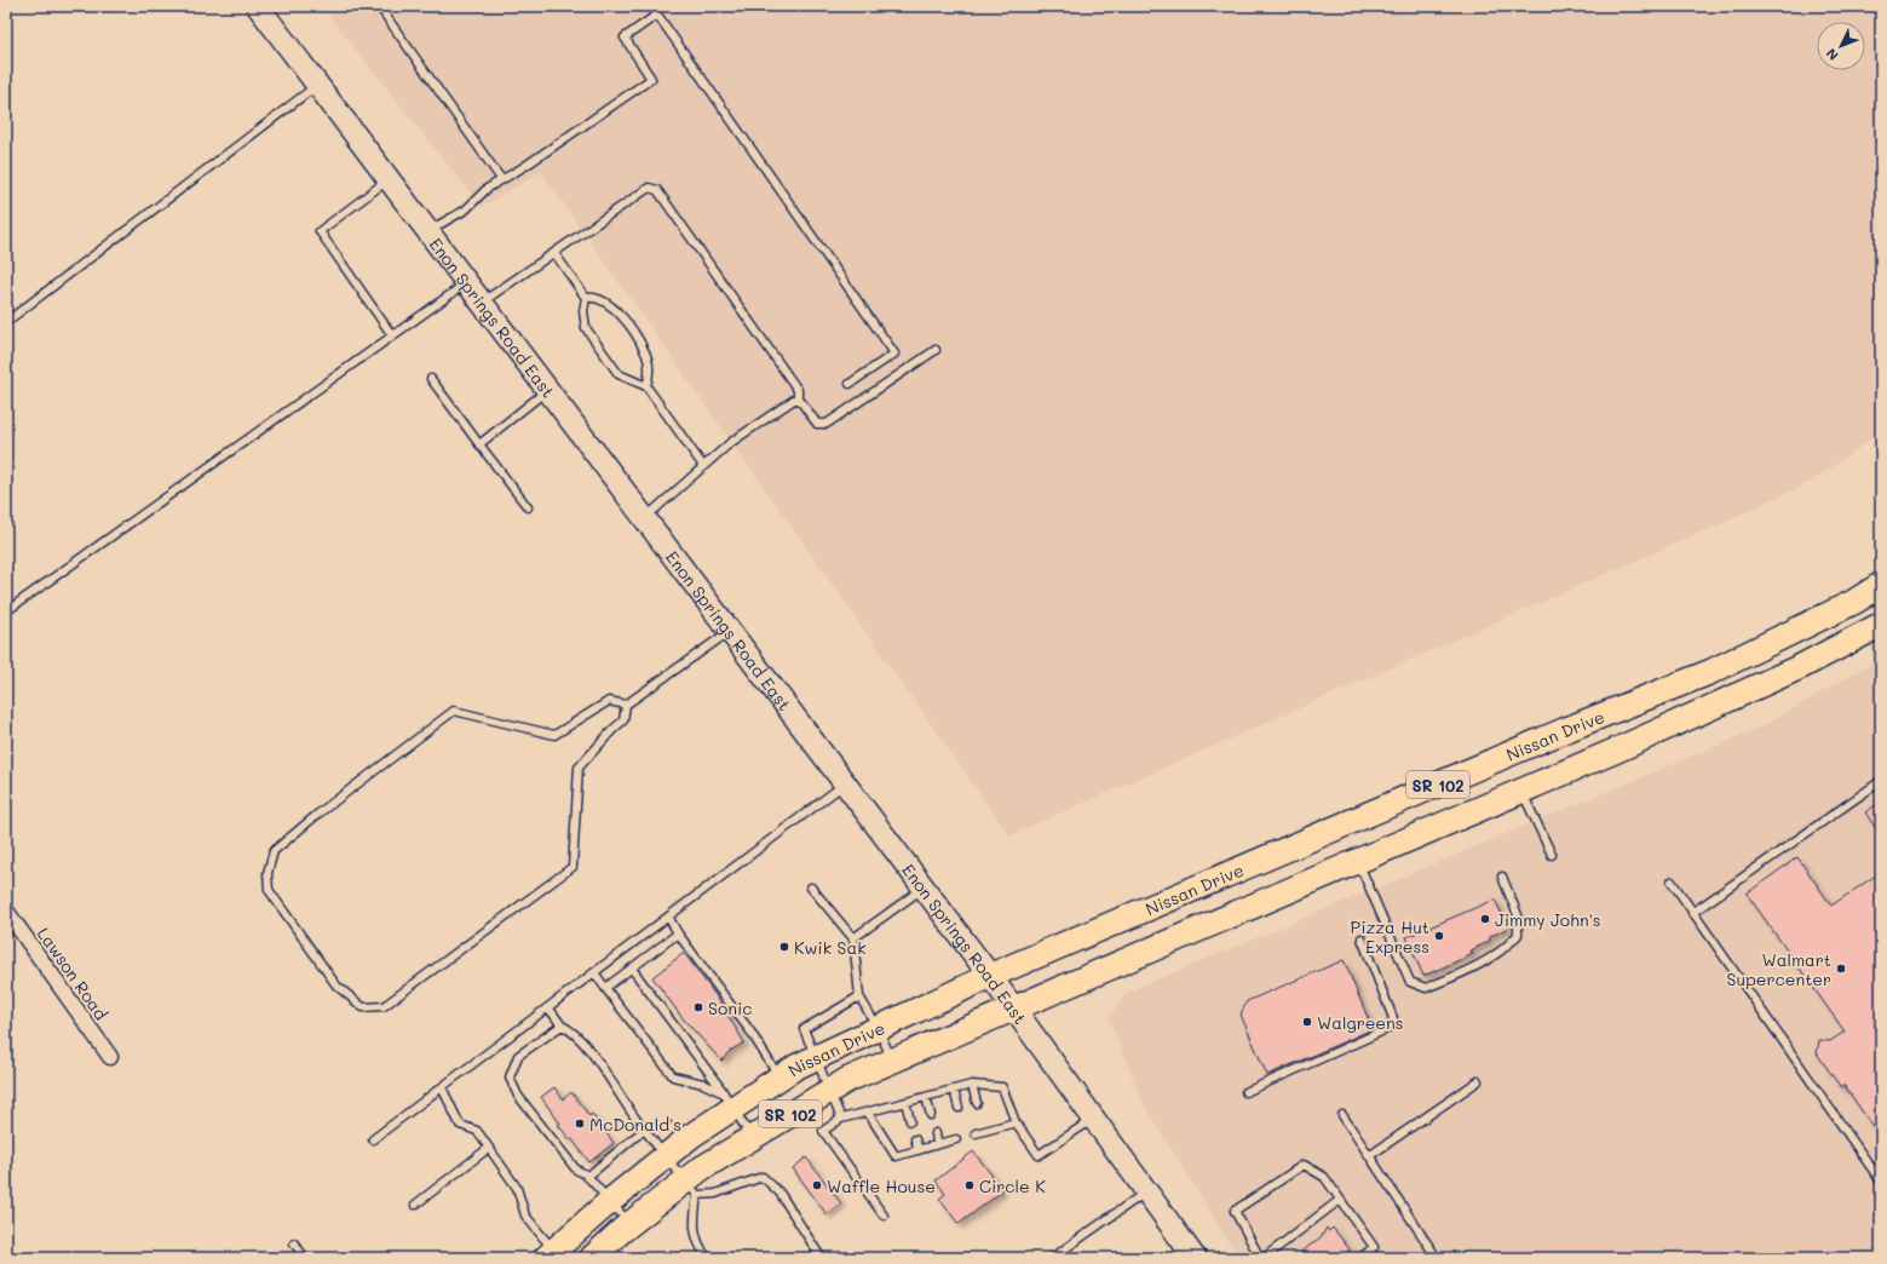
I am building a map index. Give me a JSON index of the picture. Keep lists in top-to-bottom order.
{
  "streets": {
    "main road": ["Nissan Drive", "SR 102"],
    "street": ["Enon Springs Road East", "Lawson Road"]
  },
  "crossings": [
    ["Enon Springs Road East", "Nissan Drive"]
  ],
  "places": [
    "Jimmy John's",
    "Pizza Hut Express",
    "Kwik Sak",
    "Walmart Supercenter",
    "Sonic",
    "Walgreens",
    "McDonald's",
    "Waffle House",
    "Circle K"
  ],
  "north": "bottom left"
}
